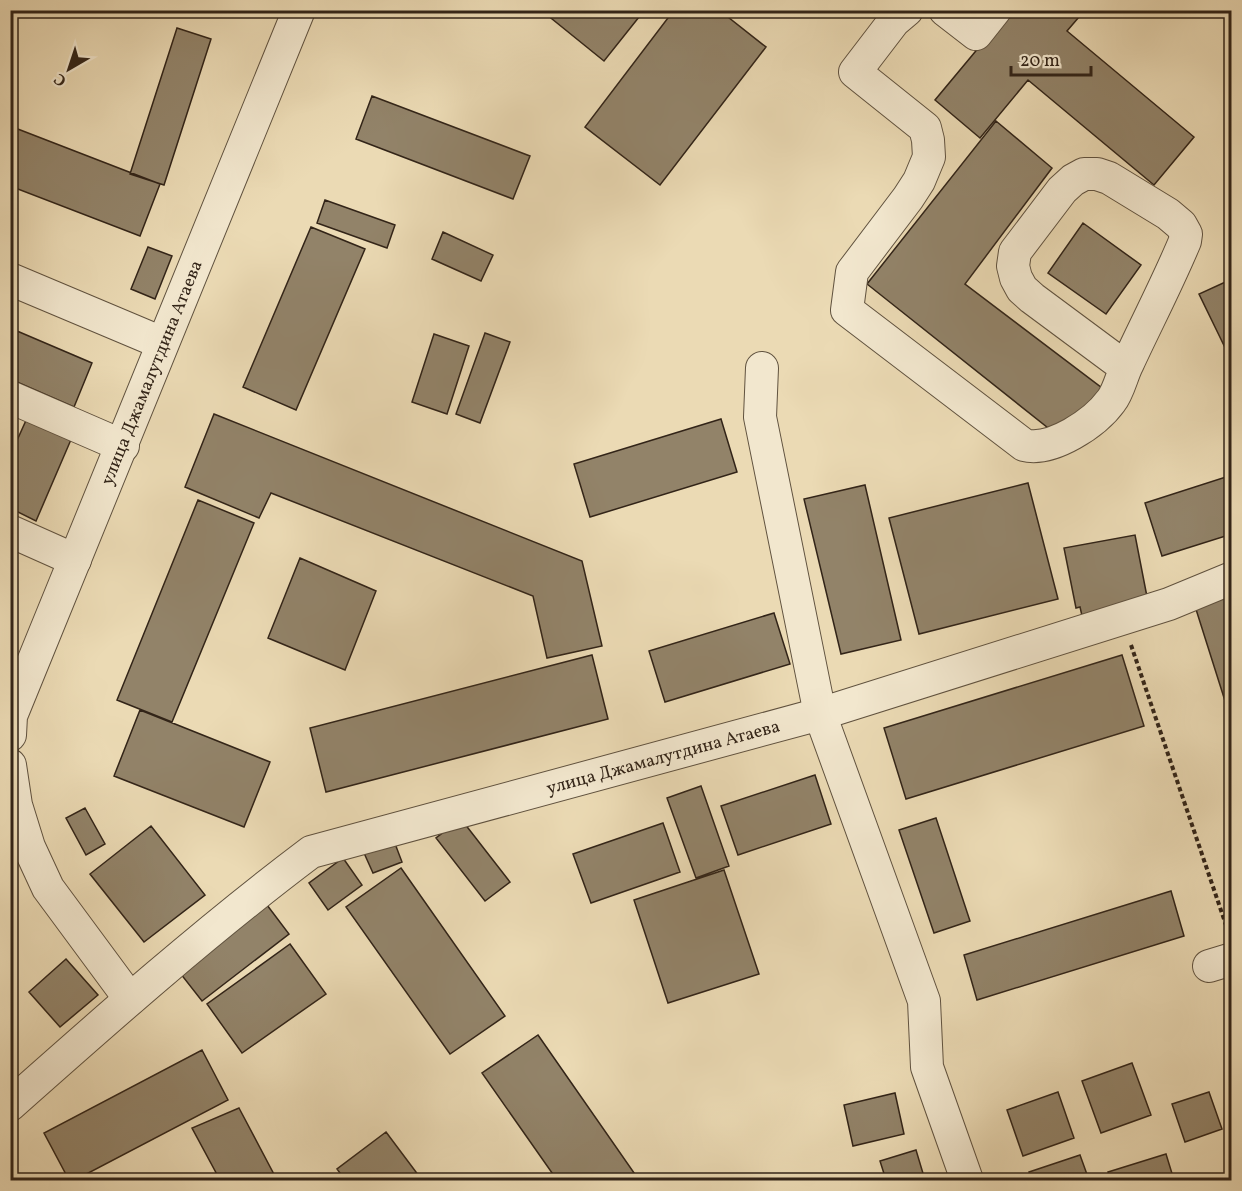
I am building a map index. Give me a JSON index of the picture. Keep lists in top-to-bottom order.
{
  "streets": {
    "street": ["улица Джамалутдина Атаева"]
  },
  "scale_bar": "20 m",
  "north": "bottom left"
}
